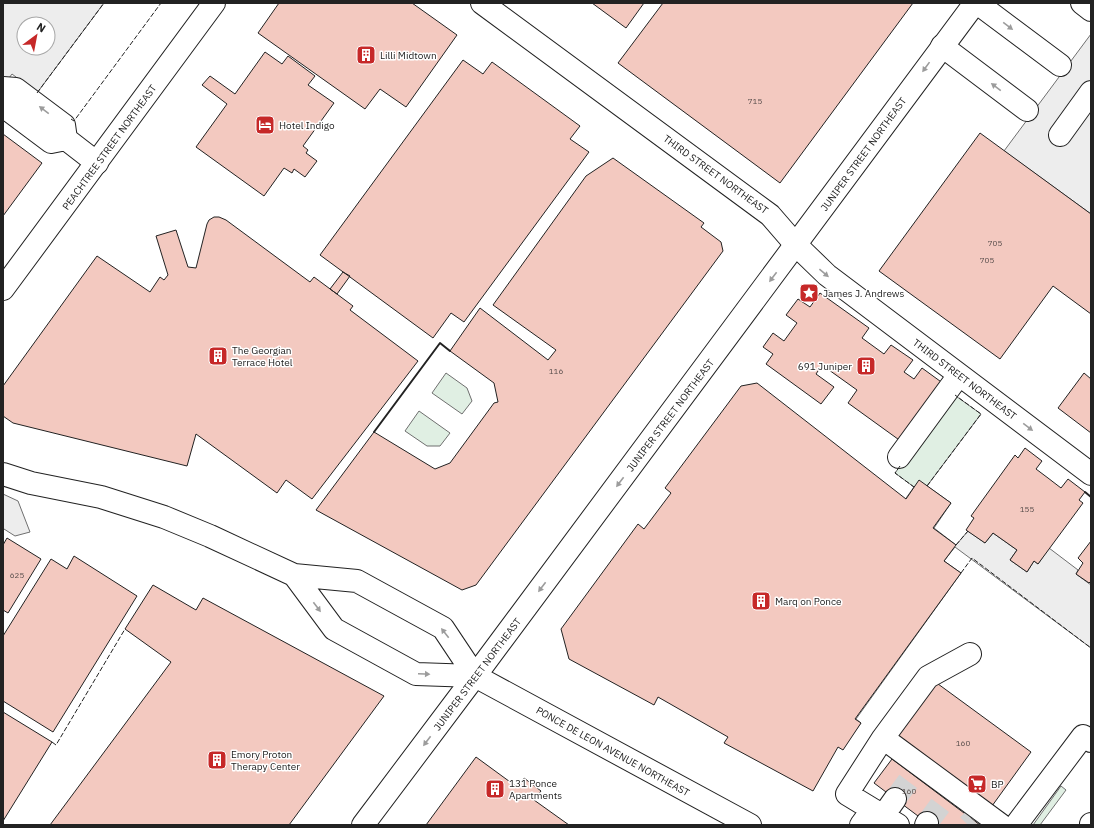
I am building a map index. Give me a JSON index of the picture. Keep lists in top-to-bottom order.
{
  "streets": {
    "main road": [
      "PEACHTREE STREET NORTHEAST",
      "JUNIPER STREET NORTHEAST",
      "THIRD STREET NORTHEAST",
      "PONCE DE LEON AVENUE NORTHEAST"
    ]
  },
  "crossings": [
    ["JUNIPER STREET NORTHEAST", "THIRD STREET NORTHEAST"],
    ["JUNIPER STREET NORTHEAST", "PONCE DE LEON AVENUE NORTHEAST"]
  ],
  "one_way": ["JUNIPER STREET NORTHEAST", "THIRD STREET NORTHEAST"],
  "places": {
    "building": [
      "Lilli Midtown",
      "The Georgian Terrace Hotel",
      "691 Juniper",
      "Marq on Ponce",
      "Emory Proton Therapy Center",
      "131 Ponce Apartments"
    ],
    "hotel": ["Hotel Indigo"],
    "place": ["James J. Andrews"],
    "supermarket": ["BP"]
  },
  "house_numbers": [
    "715",
    "705",
    "705",
    "116",
    "155",
    "625",
    "160",
    "160"
  ],
  "north": "top right"
}
